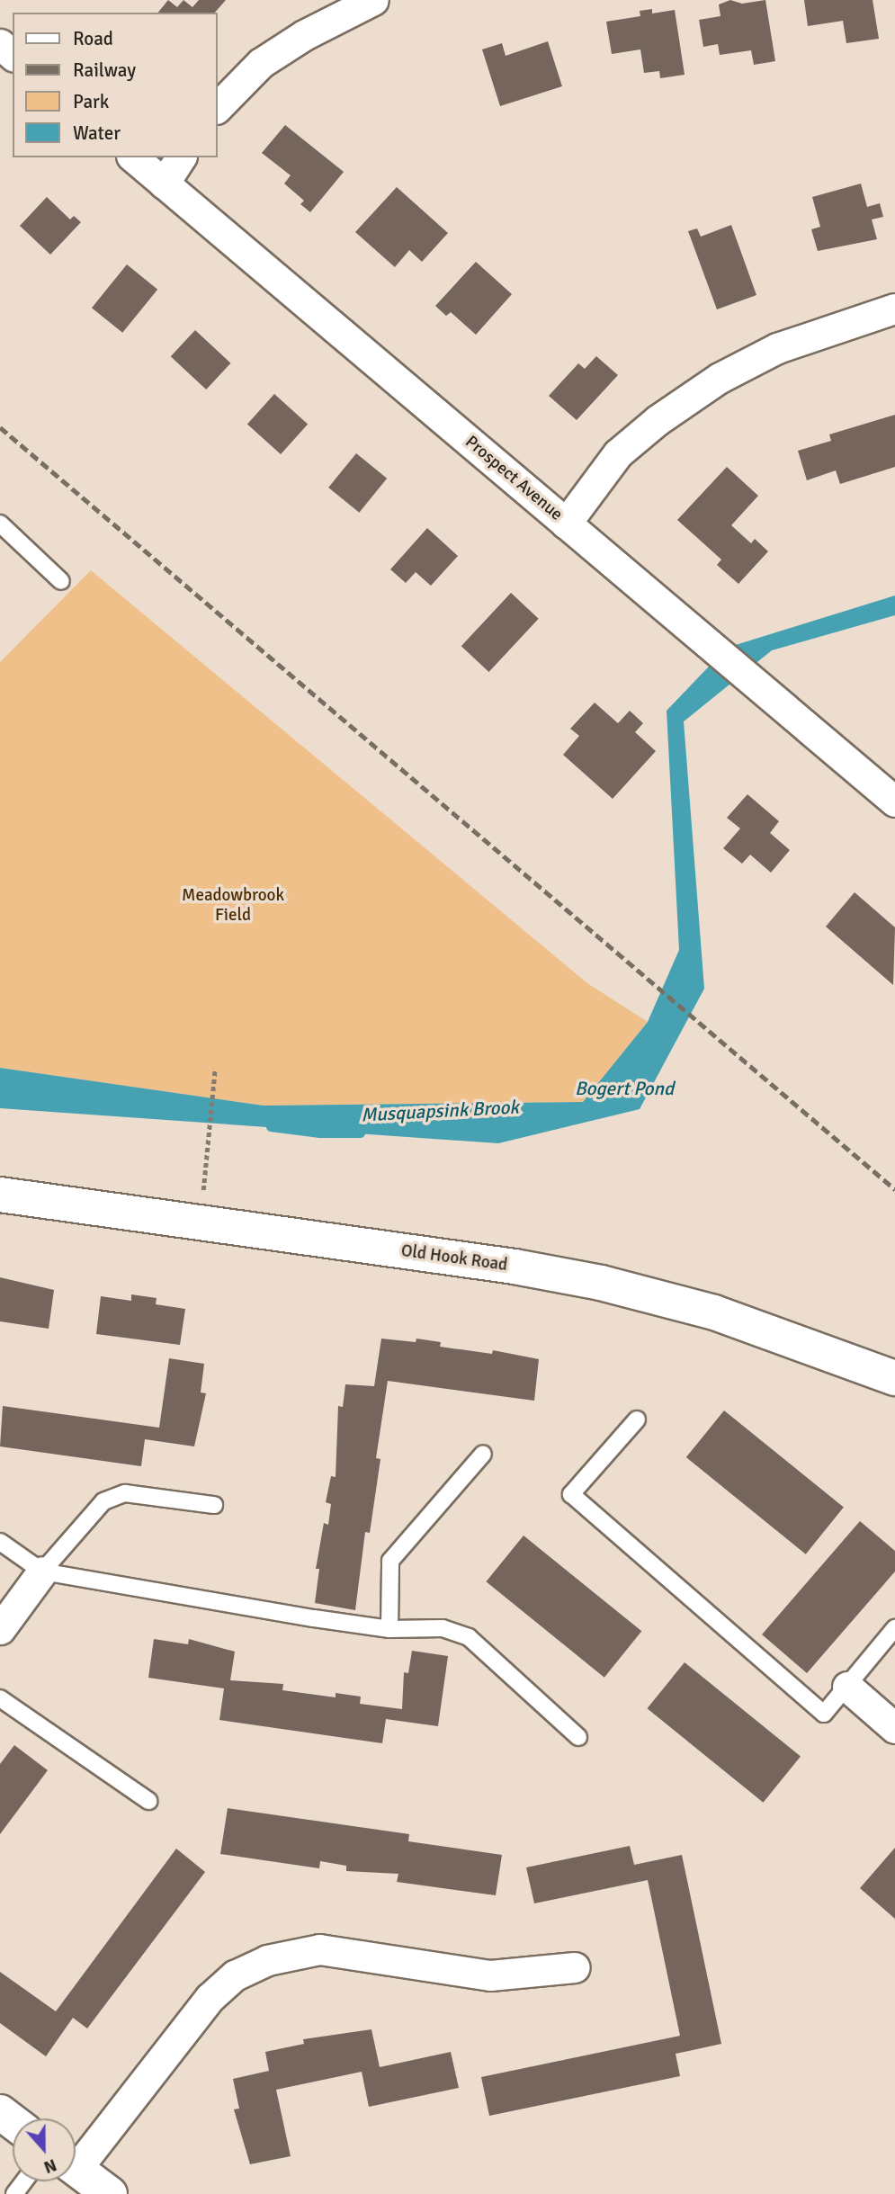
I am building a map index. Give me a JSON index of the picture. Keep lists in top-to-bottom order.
{
  "streets": {
    "main road": ["Old Hook Road"],
    "street": ["Prospect Avenue"]
  },
  "water": ["Bogert Pond", "Musquapsink Brook"],
  "parks": ["Meadowbrook Field"],
  "legend": [
    "Road",
    "Railway",
    "Park",
    "Water"
  ],
  "north": "bottom"
}
